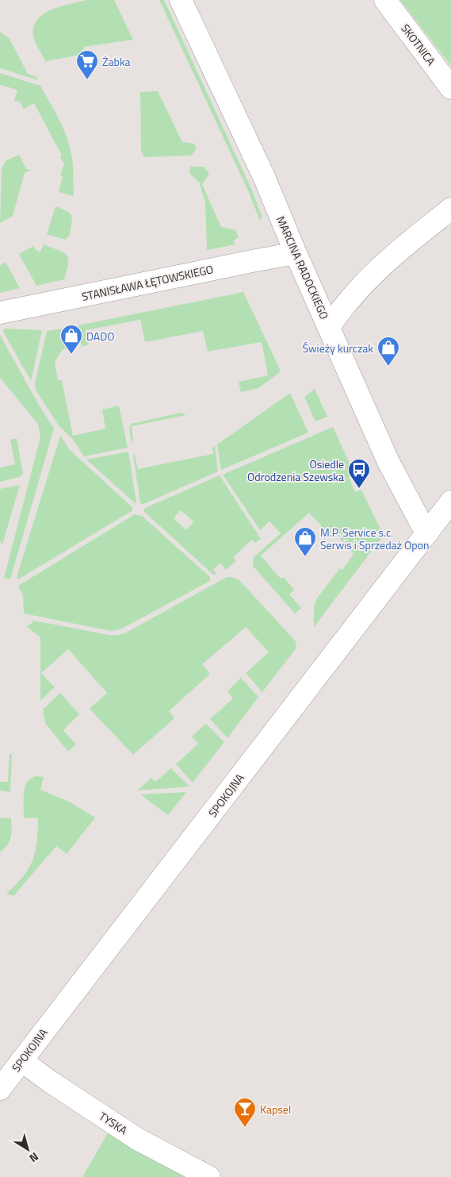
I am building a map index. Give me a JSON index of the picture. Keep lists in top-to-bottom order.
{
  "streets": {
    "street": [
      "SKOTNICA",
      "MARCINA RADOCKIEGO",
      "STANISŁAWA ŁĘTOWSKIEGO",
      "SPOKOJNA",
      "TYSKA"
    ]
  },
  "crossings": [
    ["MARCINA RADOCKIEGO", "STANISŁAWA ŁĘTOWSKIEGO"],
    ["MARCINA RADOCKIEGO", "SPOKOJNA"],
    ["SPOKOJNA", "TYSKA"]
  ],
  "places": {
    "supermarket": ["Żabka"],
    "shop": ["DADO", "Świeży kurczak", "M.P. Service s.c. Serwis i Sprzedaż Opon"],
    "bus stop": ["Osiedle Odrodzenia Szewska"],
    "bar": ["Kapsel"]
  },
  "north": "bottom right"
}
